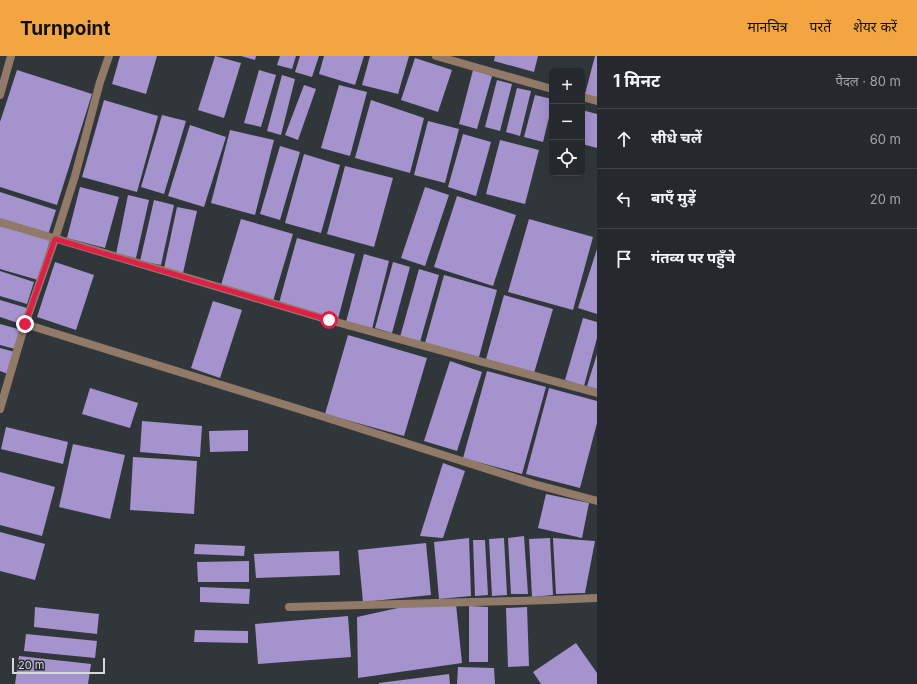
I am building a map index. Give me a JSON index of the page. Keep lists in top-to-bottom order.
{
  "scale_bar": "20 m",
  "page": {
    "header": "Turnpoint",
    "nav": ["मानचित्र", "परतें", "शेयर करें"],
    "heading": ["1 मिनट", "पैदल · 80 m"],
    "map_buttons": ["+", "−"],
    "list": [
      ["सीधे चलें", "60 m"],
      ["बाएँ मुड़ें", "20 m"],
      "गंतव्य पर पहुँचे"
    ],
    "scale": "20 m"
  }
}
